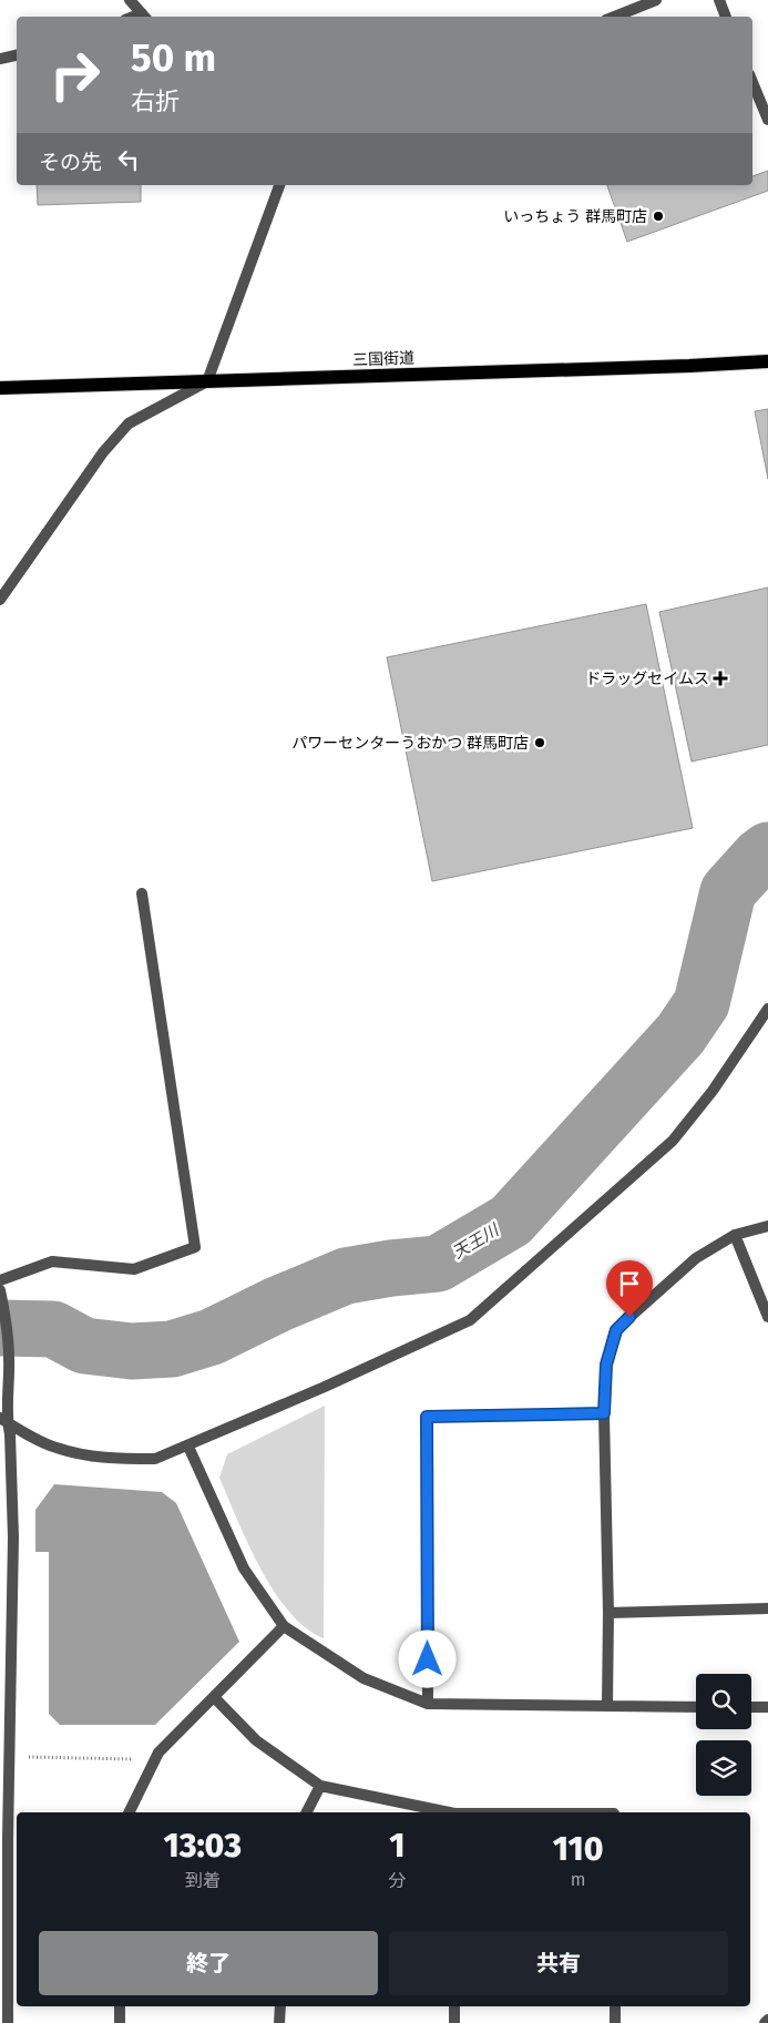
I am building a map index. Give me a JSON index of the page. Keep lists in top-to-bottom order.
{
  "streets": {
    "main road": ["三国街道"]
  },
  "water": ["天王川"],
  "places": {
    "other": ["いっちょう 群馬町店", "パワーセンターうおかつ 群馬町店"],
    "health": ["ドラッグセイムス"]
  },
  "page": {
    "turn": ["50 m", "右折"],
    "then": "その先",
    "eta": [
      "13:03",
      "到着",
      "1",
      "分",
      "110",
      "m"
    ],
    "buttons": ["終了", "共有"]
  }
}
